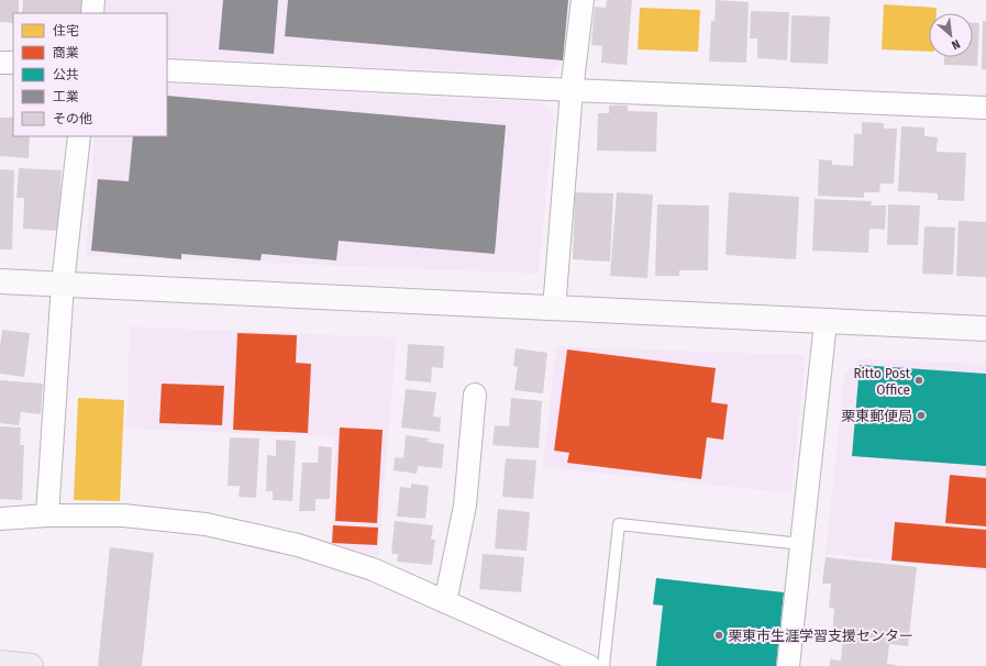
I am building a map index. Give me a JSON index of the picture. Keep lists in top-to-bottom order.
{
  "places": ["Ritto Post Office", "栗東郵便局", "栗東市生涯学習支援センター"],
  "legend": [
    "住宅",
    "商業",
    "公共",
    "工業",
    "その他"
  ],
  "north": "bottom right"
}
